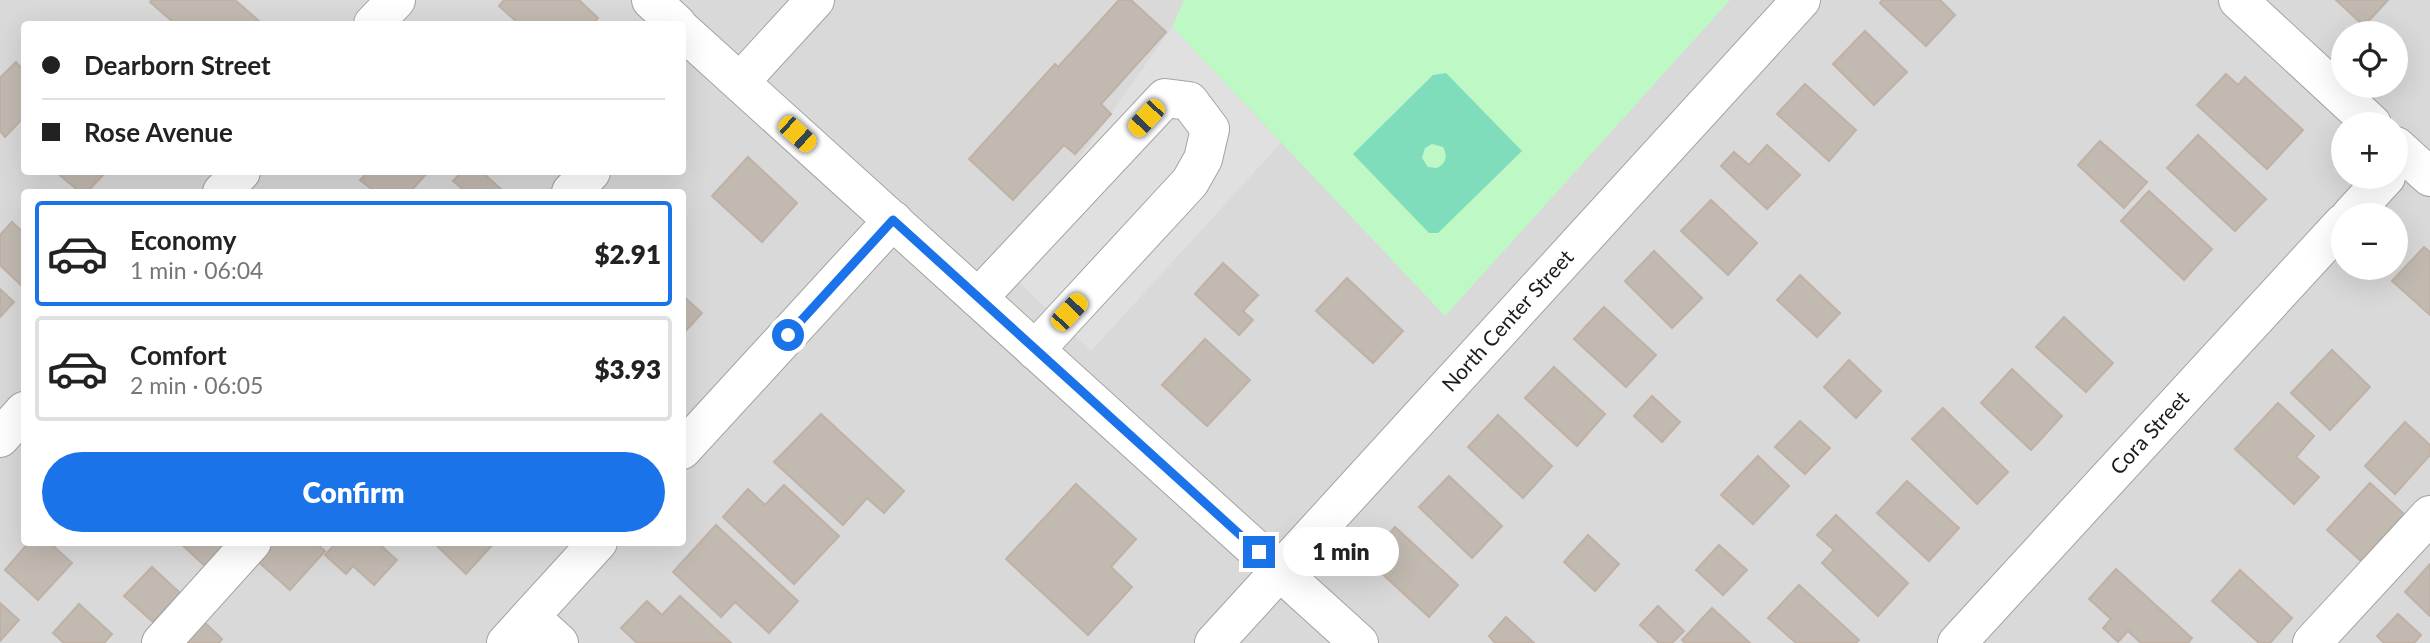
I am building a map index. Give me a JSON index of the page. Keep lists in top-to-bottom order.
{
  "streets": {
    "street": ["North Center Street", "Cora Street"]
  },
  "page": {
    "map_buttons": ["+", "−"],
    "banner": ["Dearborn Street", "Rose Avenue"],
    "list": [
      {
        "name": "Economy",
        "note": "1 min · 06:04",
        "value": "$2.91"
      },
      {
        "name": "Comfort",
        "note": "2 min · 06:05",
        "value": "$3.93"
      }
    ],
    "buttons": "Confirm",
    "bubble": "1 min"
  }
}
